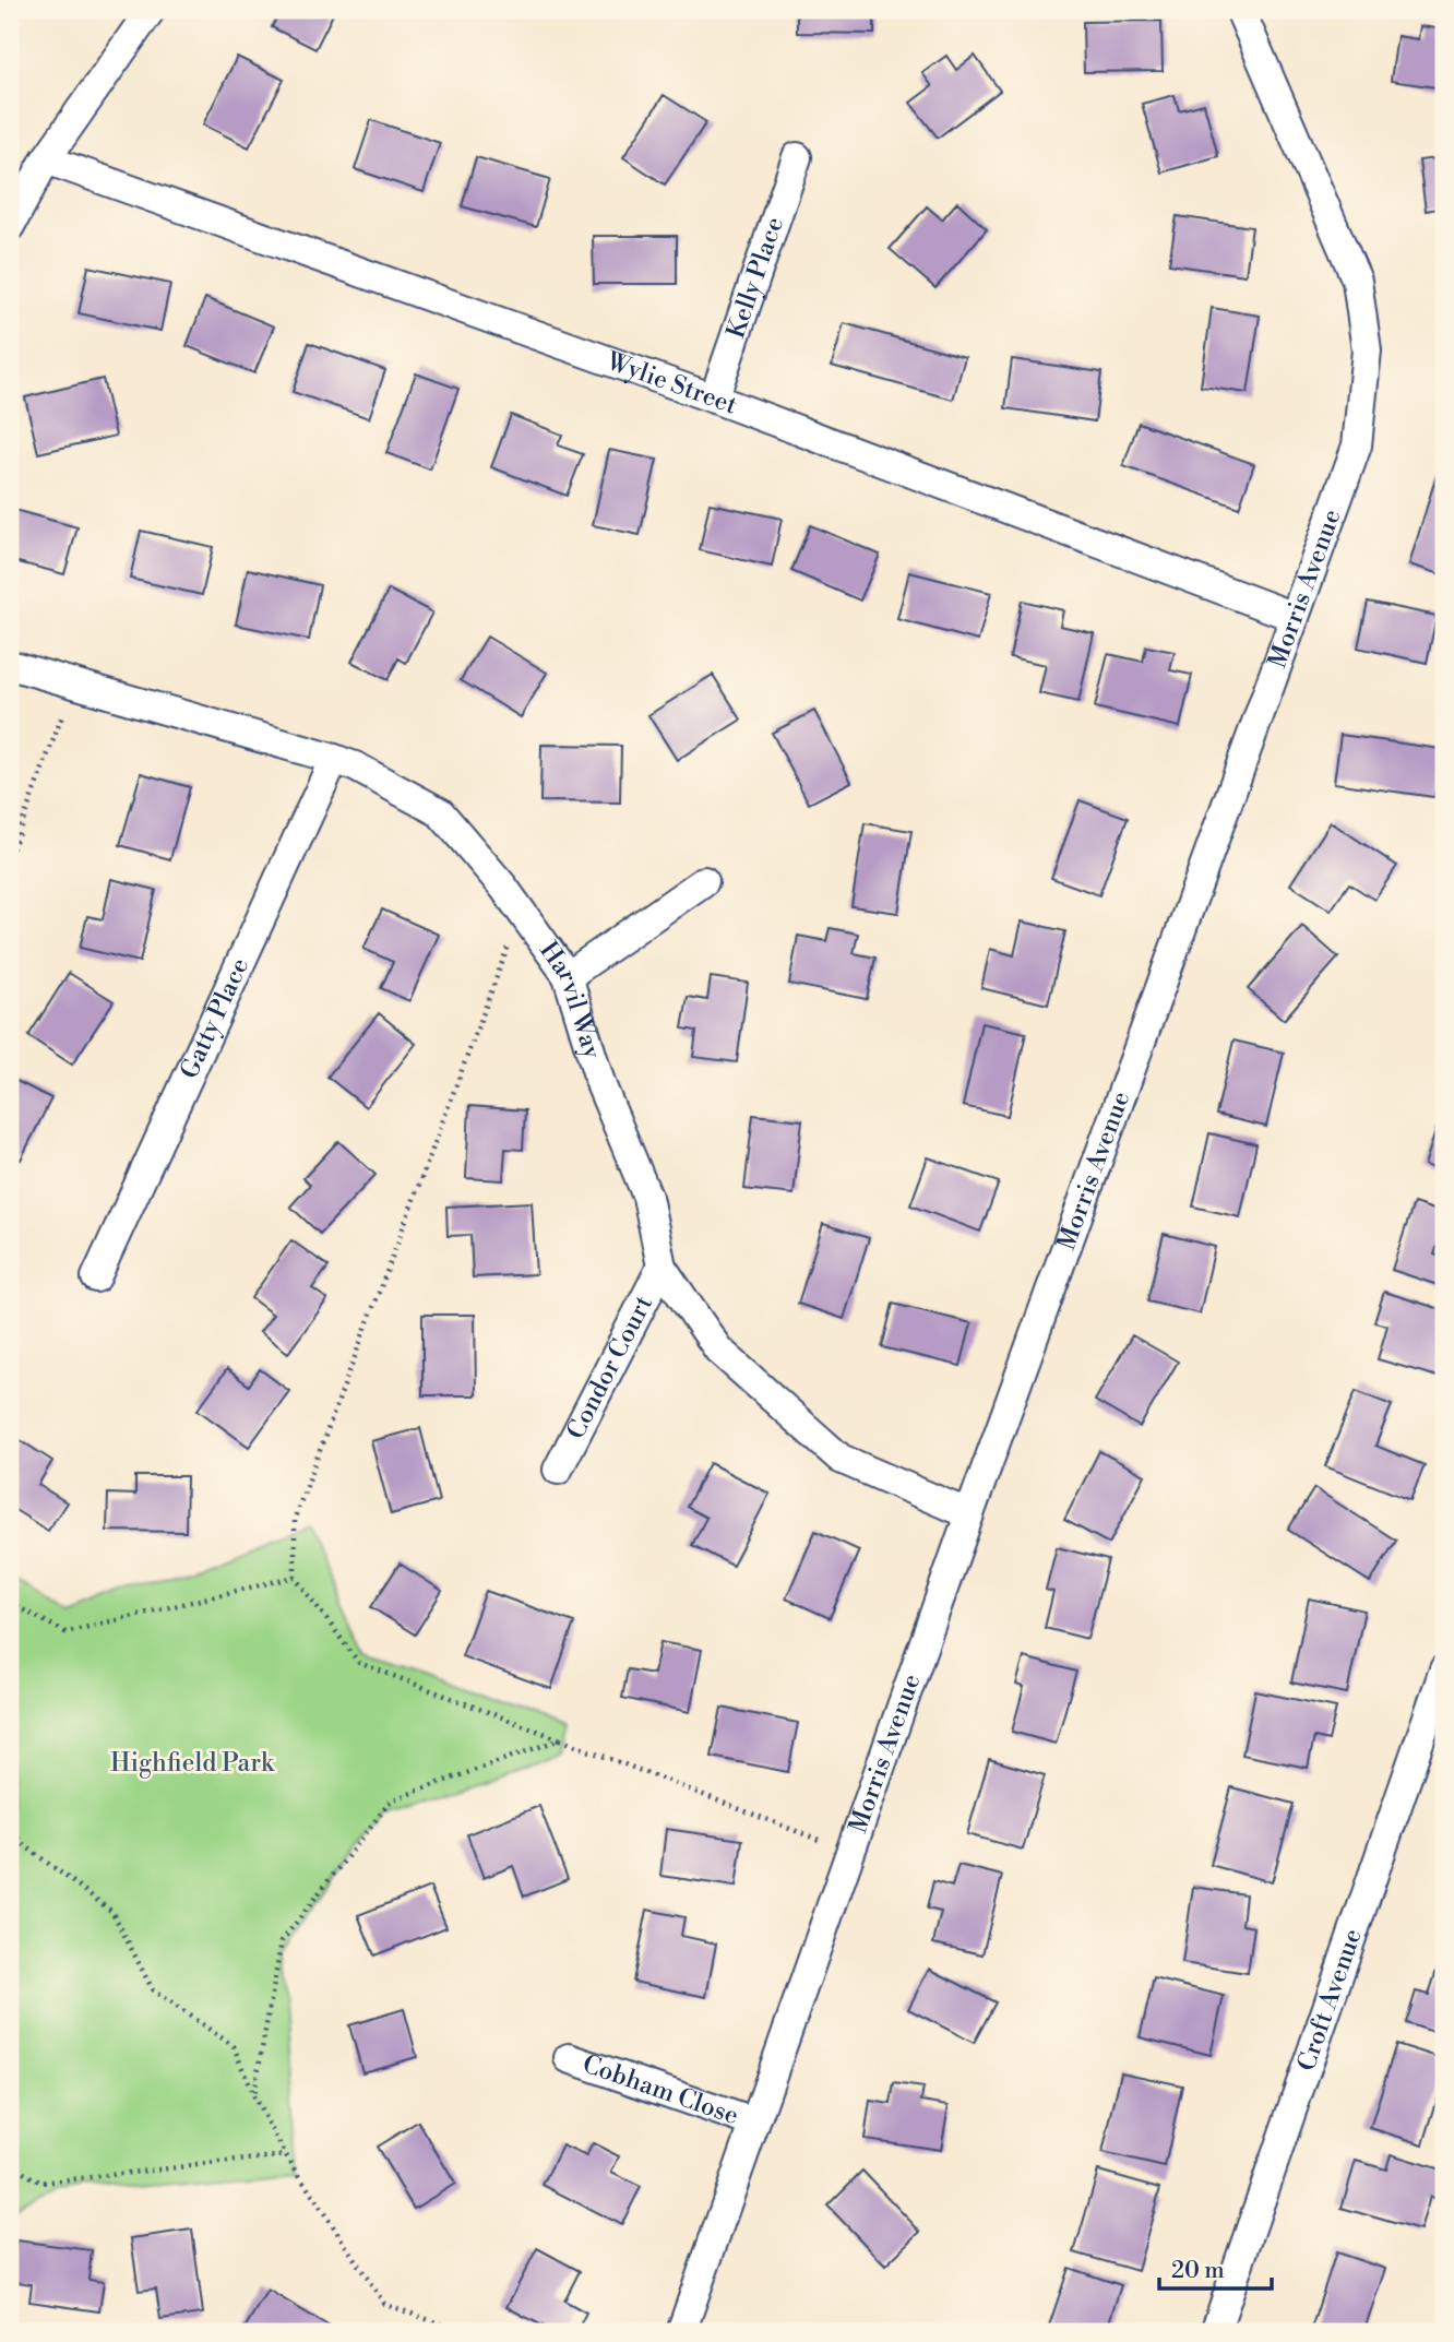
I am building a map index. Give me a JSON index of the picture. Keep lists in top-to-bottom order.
{
  "streets": {
    "street": [
      "Kelly Place",
      "Wylie Street",
      "Morris Avenue",
      "Harvil Way",
      "Gatty Place",
      "Condor Court",
      "Croft Avenue",
      "Cobham Close"
    ]
  },
  "crossings": [
    ["Kelly Place", "Wylie Street"],
    ["Wylie Street", "Morris Avenue"],
    ["Morris Avenue", "Harvil Way"],
    ["Morris Avenue", "Cobham Close"],
    ["Harvil Way", "Gatty Place"],
    ["Harvil Way", "Condor Court"]
  ],
  "parks": ["Highfield Park"],
  "scale_bar": "20 m"
}
